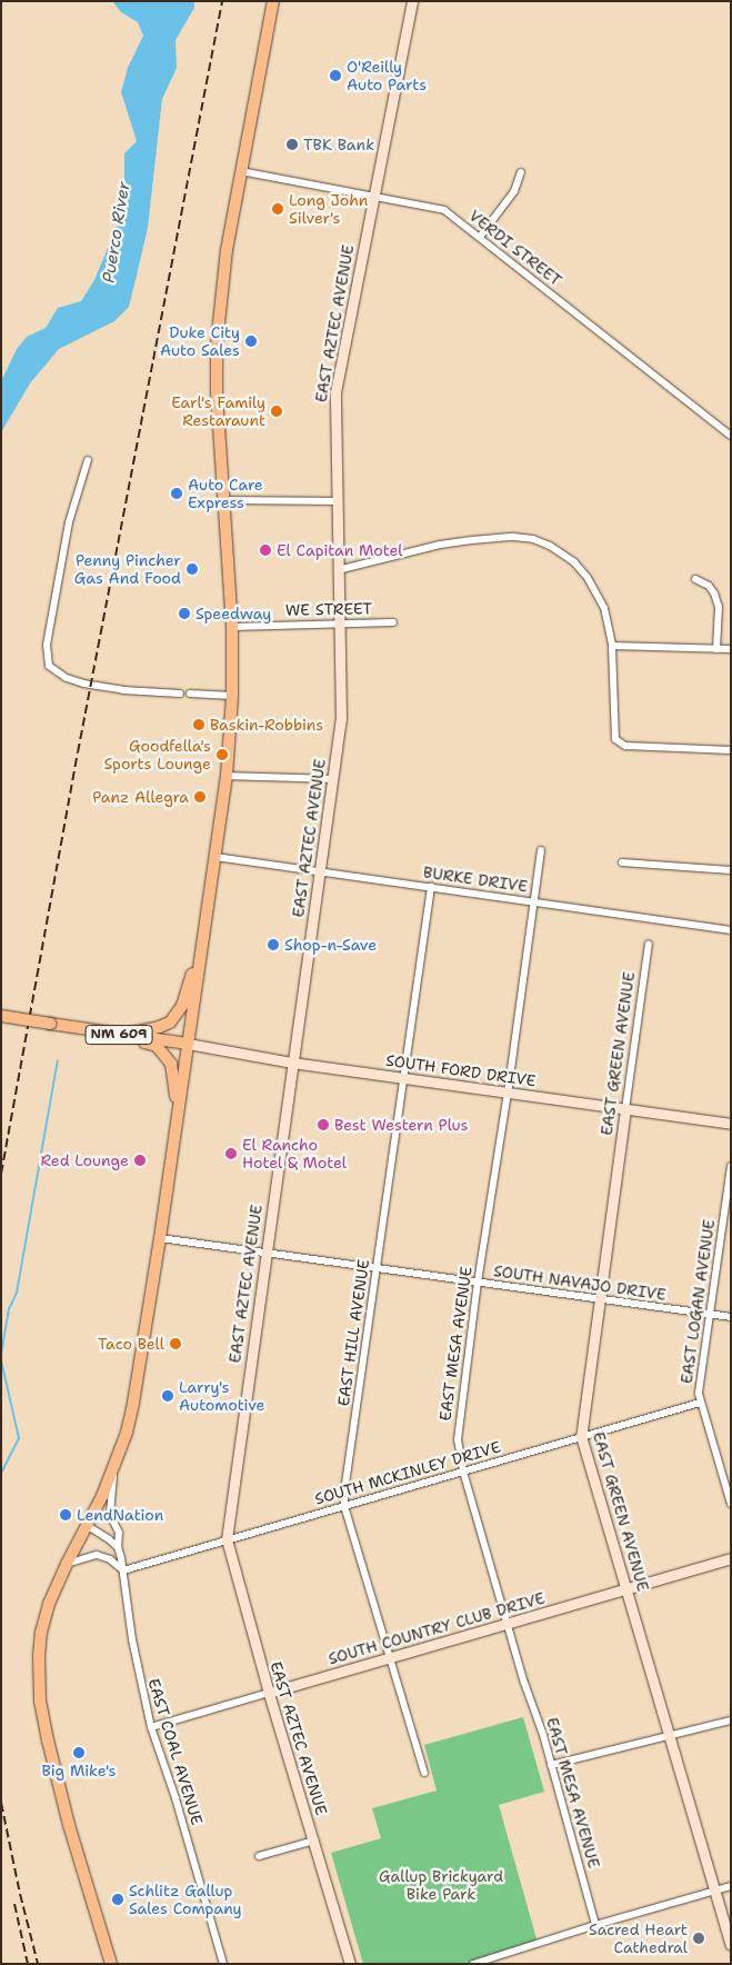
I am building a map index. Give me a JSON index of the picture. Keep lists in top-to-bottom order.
{
  "streets": {
    "main road": [
      "EAST AZTEC AVENUE",
      "NM 609",
      "EAST GREEN AVENUE",
      "SOUTH FORD DRIVE",
      "SOUTH COUNTRY CLUB DRIVE"
    ],
    "street": [
      "VERDI STREET",
      "WE STREET",
      "BURKE DRIVE",
      "SOUTH NAVAJO DRIVE",
      "EAST LOGAN AVENUE",
      "EAST HILL AVENUE",
      "EAST MESA AVENUE",
      "SOUTH MCKINLEY DRIVE",
      "EAST COAL AVENUE"
    ]
  },
  "crossings": [
    ["VERDI STREET", "EAST AZTEC AVENUE"],
    ["EAST AZTEC AVENUE", "WE STREET"],
    ["EAST AZTEC AVENUE", "BURKE DRIVE"],
    ["EAST AZTEC AVENUE", "SOUTH FORD DRIVE"],
    ["EAST AZTEC AVENUE", "SOUTH NAVAJO DRIVE"],
    ["EAST AZTEC AVENUE", "SOUTH MCKINLEY DRIVE"],
    ["EAST AZTEC AVENUE", "SOUTH COUNTRY CLUB DRIVE"],
    ["BURKE DRIVE", "EAST HILL AVENUE"],
    ["BURKE DRIVE", "EAST MESA AVENUE"],
    ["NM 609", "SOUTH FORD DRIVE"],
    ["EAST GREEN AVENUE", "SOUTH FORD DRIVE"],
    ["EAST GREEN AVENUE", "SOUTH NAVAJO DRIVE"],
    ["EAST GREEN AVENUE", "SOUTH MCKINLEY DRIVE"],
    ["EAST GREEN AVENUE", "SOUTH COUNTRY CLUB DRIVE"],
    ["SOUTH FORD DRIVE", "EAST HILL AVENUE"],
    ["SOUTH FORD DRIVE", "EAST MESA AVENUE"],
    ["SOUTH NAVAJO DRIVE", "EAST LOGAN AVENUE"],
    ["SOUTH NAVAJO DRIVE", "EAST HILL AVENUE"],
    ["SOUTH NAVAJO DRIVE", "EAST MESA AVENUE"],
    ["EAST LOGAN AVENUE", "SOUTH MCKINLEY DRIVE"],
    ["EAST HILL AVENUE", "SOUTH MCKINLEY DRIVE"],
    ["EAST HILL AVENUE", "SOUTH COUNTRY CLUB DRIVE"],
    ["EAST MESA AVENUE", "SOUTH MCKINLEY DRIVE"],
    ["EAST MESA AVENUE", "SOUTH COUNTRY CLUB DRIVE"],
    ["SOUTH MCKINLEY DRIVE", "EAST COAL AVENUE"],
    ["SOUTH COUNTRY CLUB DRIVE", "EAST COAL AVENUE"]
  ],
  "water": ["Puerco River"],
  "parks": ["Gallup Brickyard Bike Park"],
  "places": [
    "O'Reilly Auto Parts",
    "TBK Bank",
    "Long John Silver's",
    "Duke City Auto Sales",
    "Earl's Family Restaraunt",
    "Auto Care Express",
    "El Capitan Motel",
    "Penny Pincher Gas And Food",
    "Speedway",
    "Baskin-Robbins",
    "Goodfella's Sports Lounge",
    "Panz Allegra",
    "Shop-n-Save",
    "Best Western Plus",
    "El Rancho Hotel & Motel",
    "Red Lounge",
    "Taco Bell",
    "Larry's Automotive",
    "LendNation",
    "Big Mike's",
    "Schlitz Gallup Sales Company",
    "Sacred Heart Cathedral"
  ]
}
